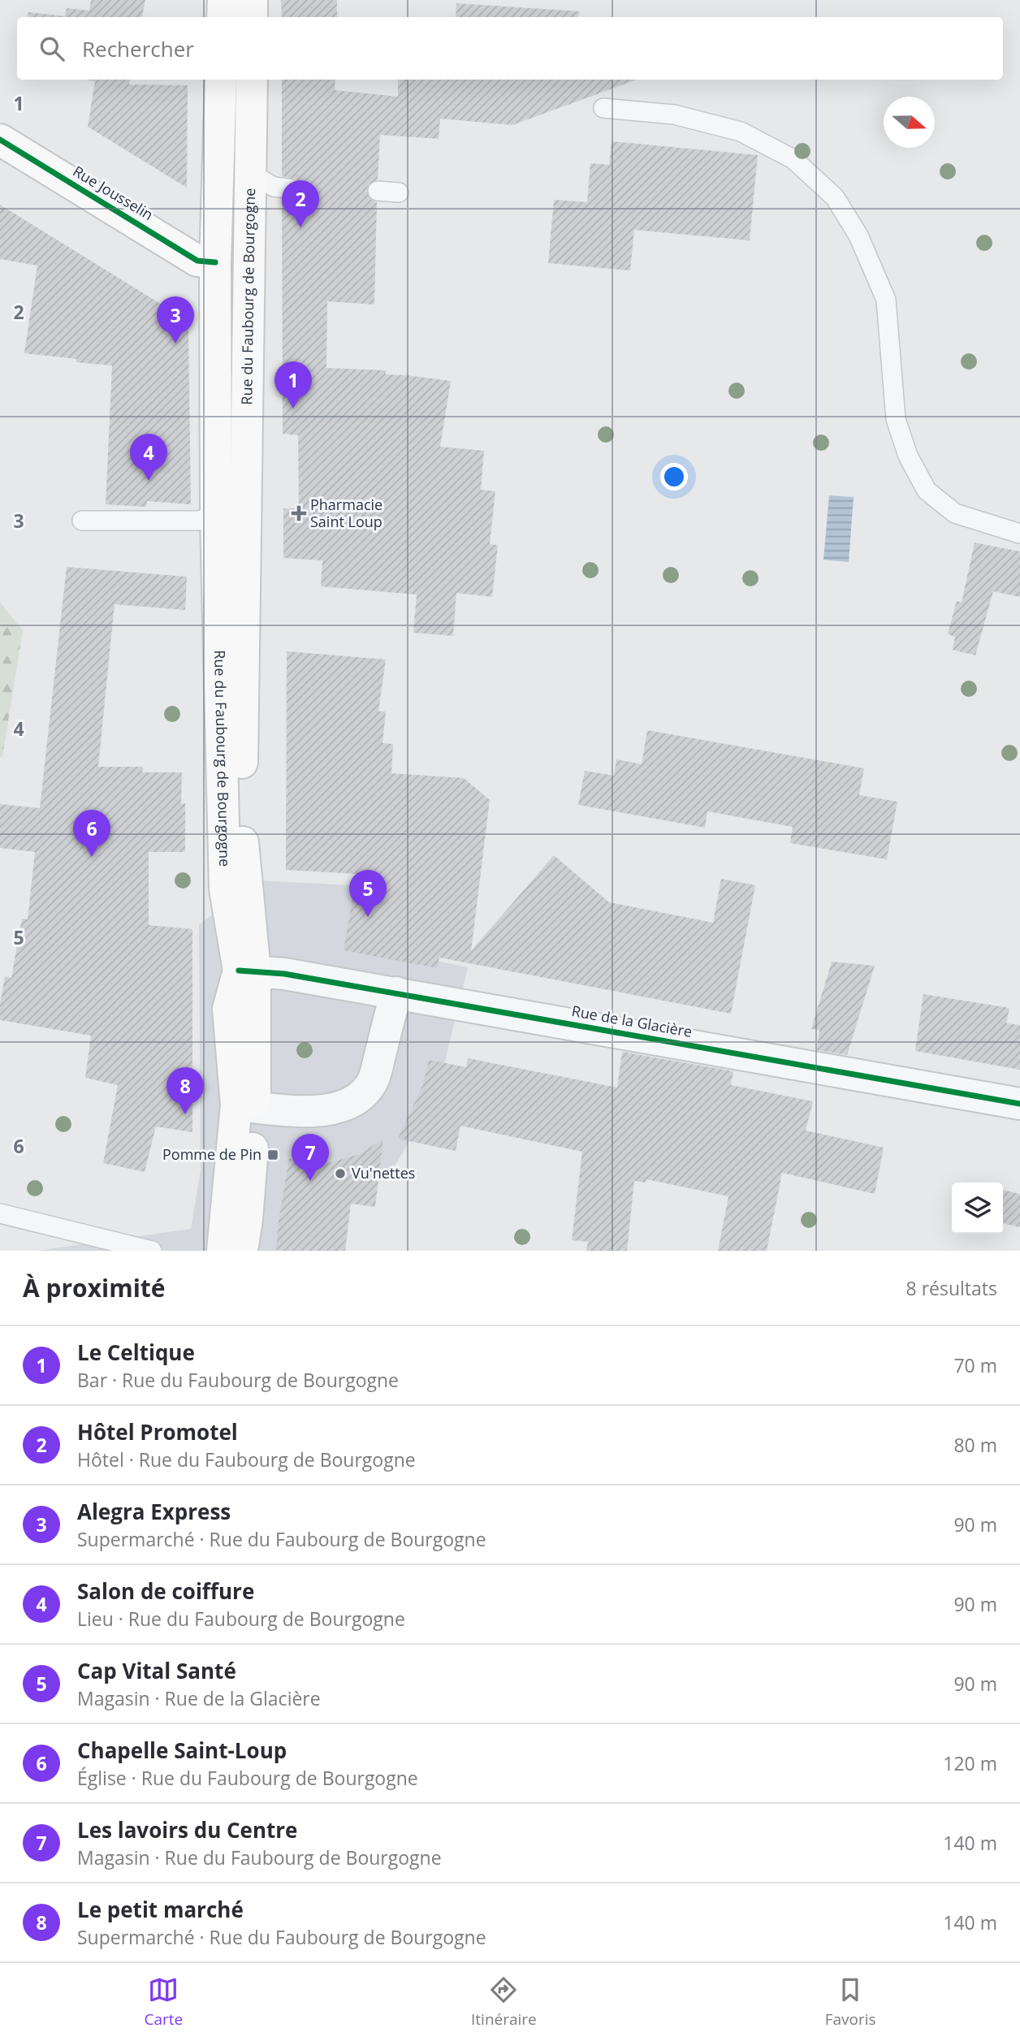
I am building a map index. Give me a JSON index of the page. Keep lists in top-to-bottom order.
{
  "streets": {
    "main road": ["Rue Jousselin", "Rue du Faubourg de Bourgogne"],
    "street": ["Rue de la Glacière"]
  },
  "crossings": [
    ["Rue Jousselin", "Rue du Faubourg de Bourgogne"],
    ["Rue du Faubourg de Bourgogne", "Rue de la Glacière"]
  ],
  "places": {
    "health": ["Pharmacie Saint Loup"],
    "transit": ["Pomme de Pin"],
    "other": ["Vu'nettes"]
  },
  "north": "right",
  "page": {
    "search": "Rechercher",
    "pins": [
      "2",
      "3",
      "1",
      "4",
      "6",
      "5",
      "8",
      "7"
    ],
    "heading": ["À proximité", "8 résultats"],
    "list": [
      {
        "mark": "1",
        "name": "Le Celtique",
        "note": "Bar · Rue du Faubourg de Bourgogne",
        "value": "70 m"
      },
      {
        "mark": "2",
        "name": "Hôtel Promotel",
        "note": "Hôtel · Rue du Faubourg de Bourgogne",
        "value": "80 m"
      },
      {
        "mark": "3",
        "name": "Alegra Express",
        "note": "Supermarché · Rue du Faubourg de Bourgogne",
        "value": "90 m"
      },
      {
        "mark": "4",
        "name": "Salon de coiffure",
        "note": "Lieu · Rue du Faubourg de Bourgogne",
        "value": "90 m"
      },
      {
        "mark": "5",
        "name": "Cap Vital Santé",
        "note": "Magasin · Rue de la Glacière",
        "value": "90 m"
      },
      {
        "mark": "6",
        "name": "Chapelle Saint-Loup",
        "note": "Église · Rue du Faubourg de Bourgogne",
        "value": "120 m"
      },
      {
        "mark": "7",
        "name": "Les lavoirs du Centre",
        "note": "Magasin · Rue du Faubourg de Bourgogne",
        "value": "140 m"
      },
      {
        "mark": "8",
        "name": "Le petit marché",
        "note": "Supermarché · Rue du Faubourg de Bourgogne",
        "value": "140 m"
      }
    ],
    "nav": ["Carte", "Itinéraire", "Favoris"]
  },
  "grid": {
    "rows": [
      "1",
      "2",
      "3",
      "4",
      "5",
      "6"
    ]
  }
}
